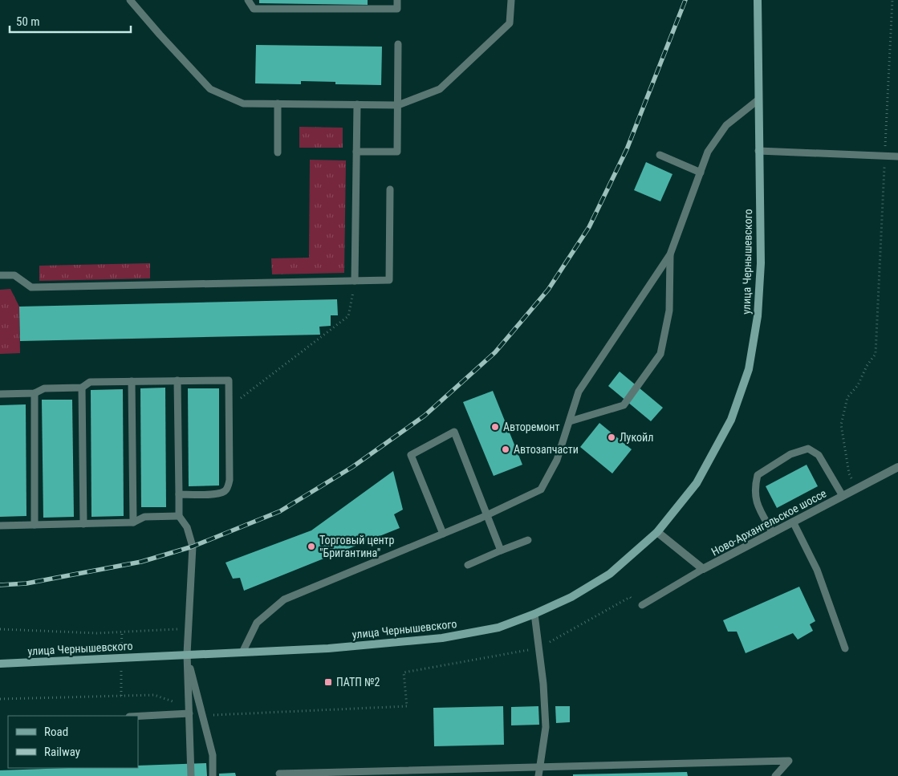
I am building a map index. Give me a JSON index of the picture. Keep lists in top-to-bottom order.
{
  "streets": {
    "main road": ["улица Чернышевского"],
    "street": ["Ново-Архангельское шоссе"]
  },
  "places": {
    "other": [
      "Авторемонт",
      "Лукойл",
      "Автозапчасти",
      "Торговый центр \"Бригантина\""
    ],
    "transit": ["ПАТП №2"]
  },
  "legend": ["Road", "Railway"],
  "scale_bar": "50 m"
}
